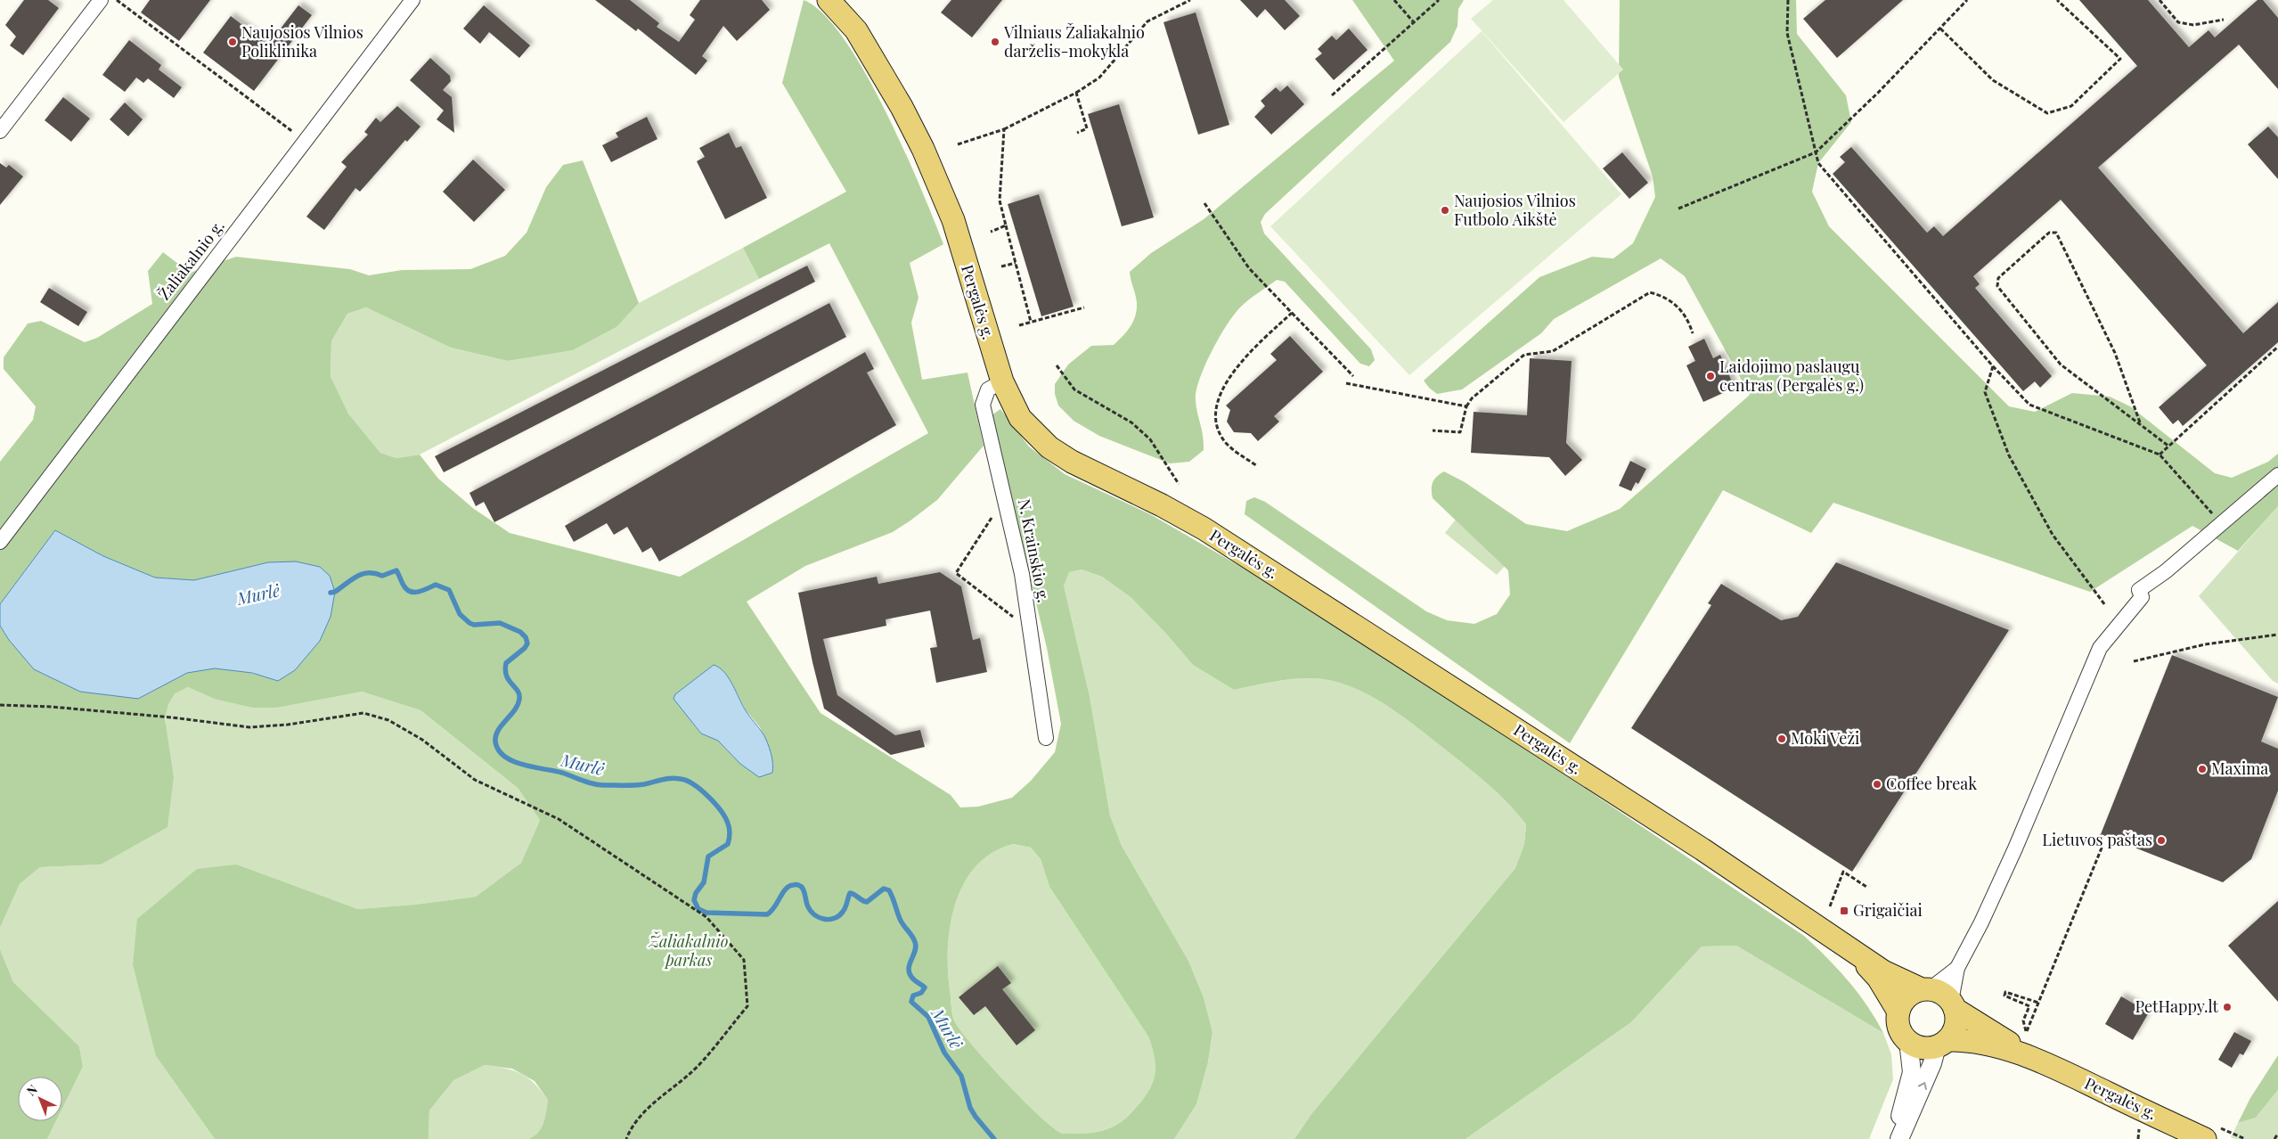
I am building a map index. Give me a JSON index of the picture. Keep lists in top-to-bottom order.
{
  "streets": {
    "main road": ["Pergalės g."],
    "street": ["Žaliakalnio g.", "N. Krainskio g."]
  },
  "crossings": [
    ["Pergalės g.", "N. Krainskio g."]
  ],
  "water": ["Murlė"],
  "parks": ["Žaliakalnio parkas"],
  "places": {
    "other": [
      "Naujosios Vilnios Poliklinika",
      "Vilniaus Žaliakalnio darželis-mokykla",
      "Naujosios Vilnios Futbolo Aikštė",
      "Laidojimo paslaugų centras (Pergalės g.)",
      "Moki Veži",
      "Maxima",
      "Coffee break",
      "Lietuvos paštas",
      "PetHappy.lt"
    ],
    "transit": ["Grigaičiai"]
  },
  "north": "top left"
}
